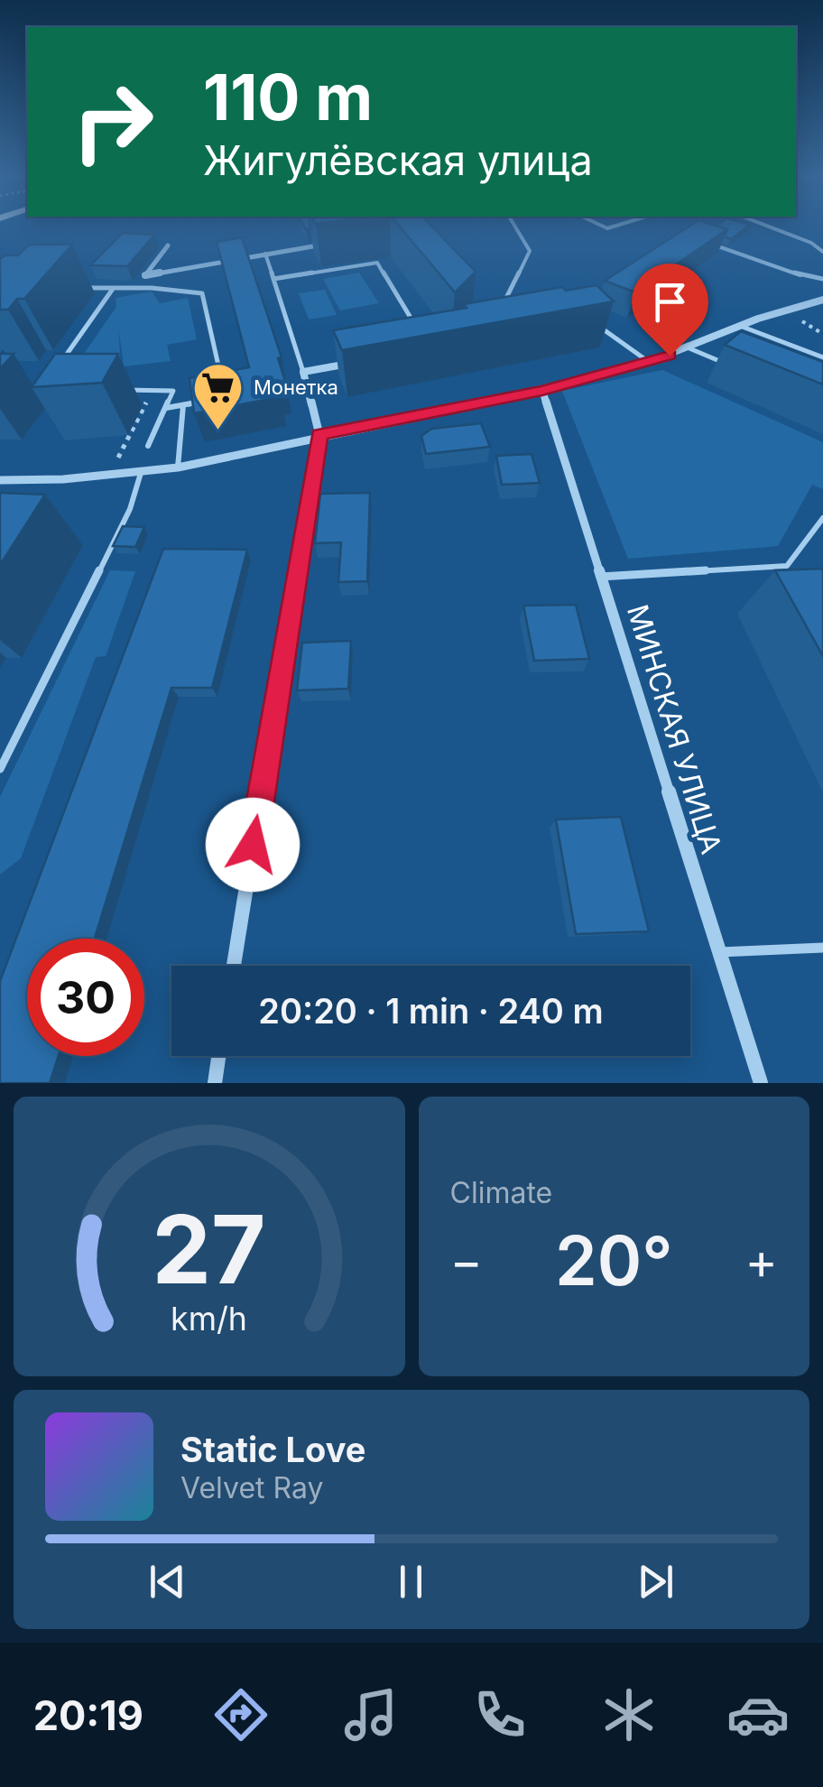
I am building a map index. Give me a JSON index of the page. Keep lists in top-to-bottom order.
{
  "streets": {
    "street": ["МИНСКАЯ УЛИЦА"]
  },
  "places": {
    "supermarket": ["Монетка"]
  },
  "page": {
    "turn": ["110 m", "Жигулёвская улица"],
    "limit": "30",
    "trip": "20:20 · 1 min · 240 m",
    "tile": "Climate",
    "heat": ["−", "20°", "+"],
    "song": ["Static Love", "Velvet Ray"],
    "tabs": "20:19",
    "gauge": ["27", "km/h"]
  }
}
